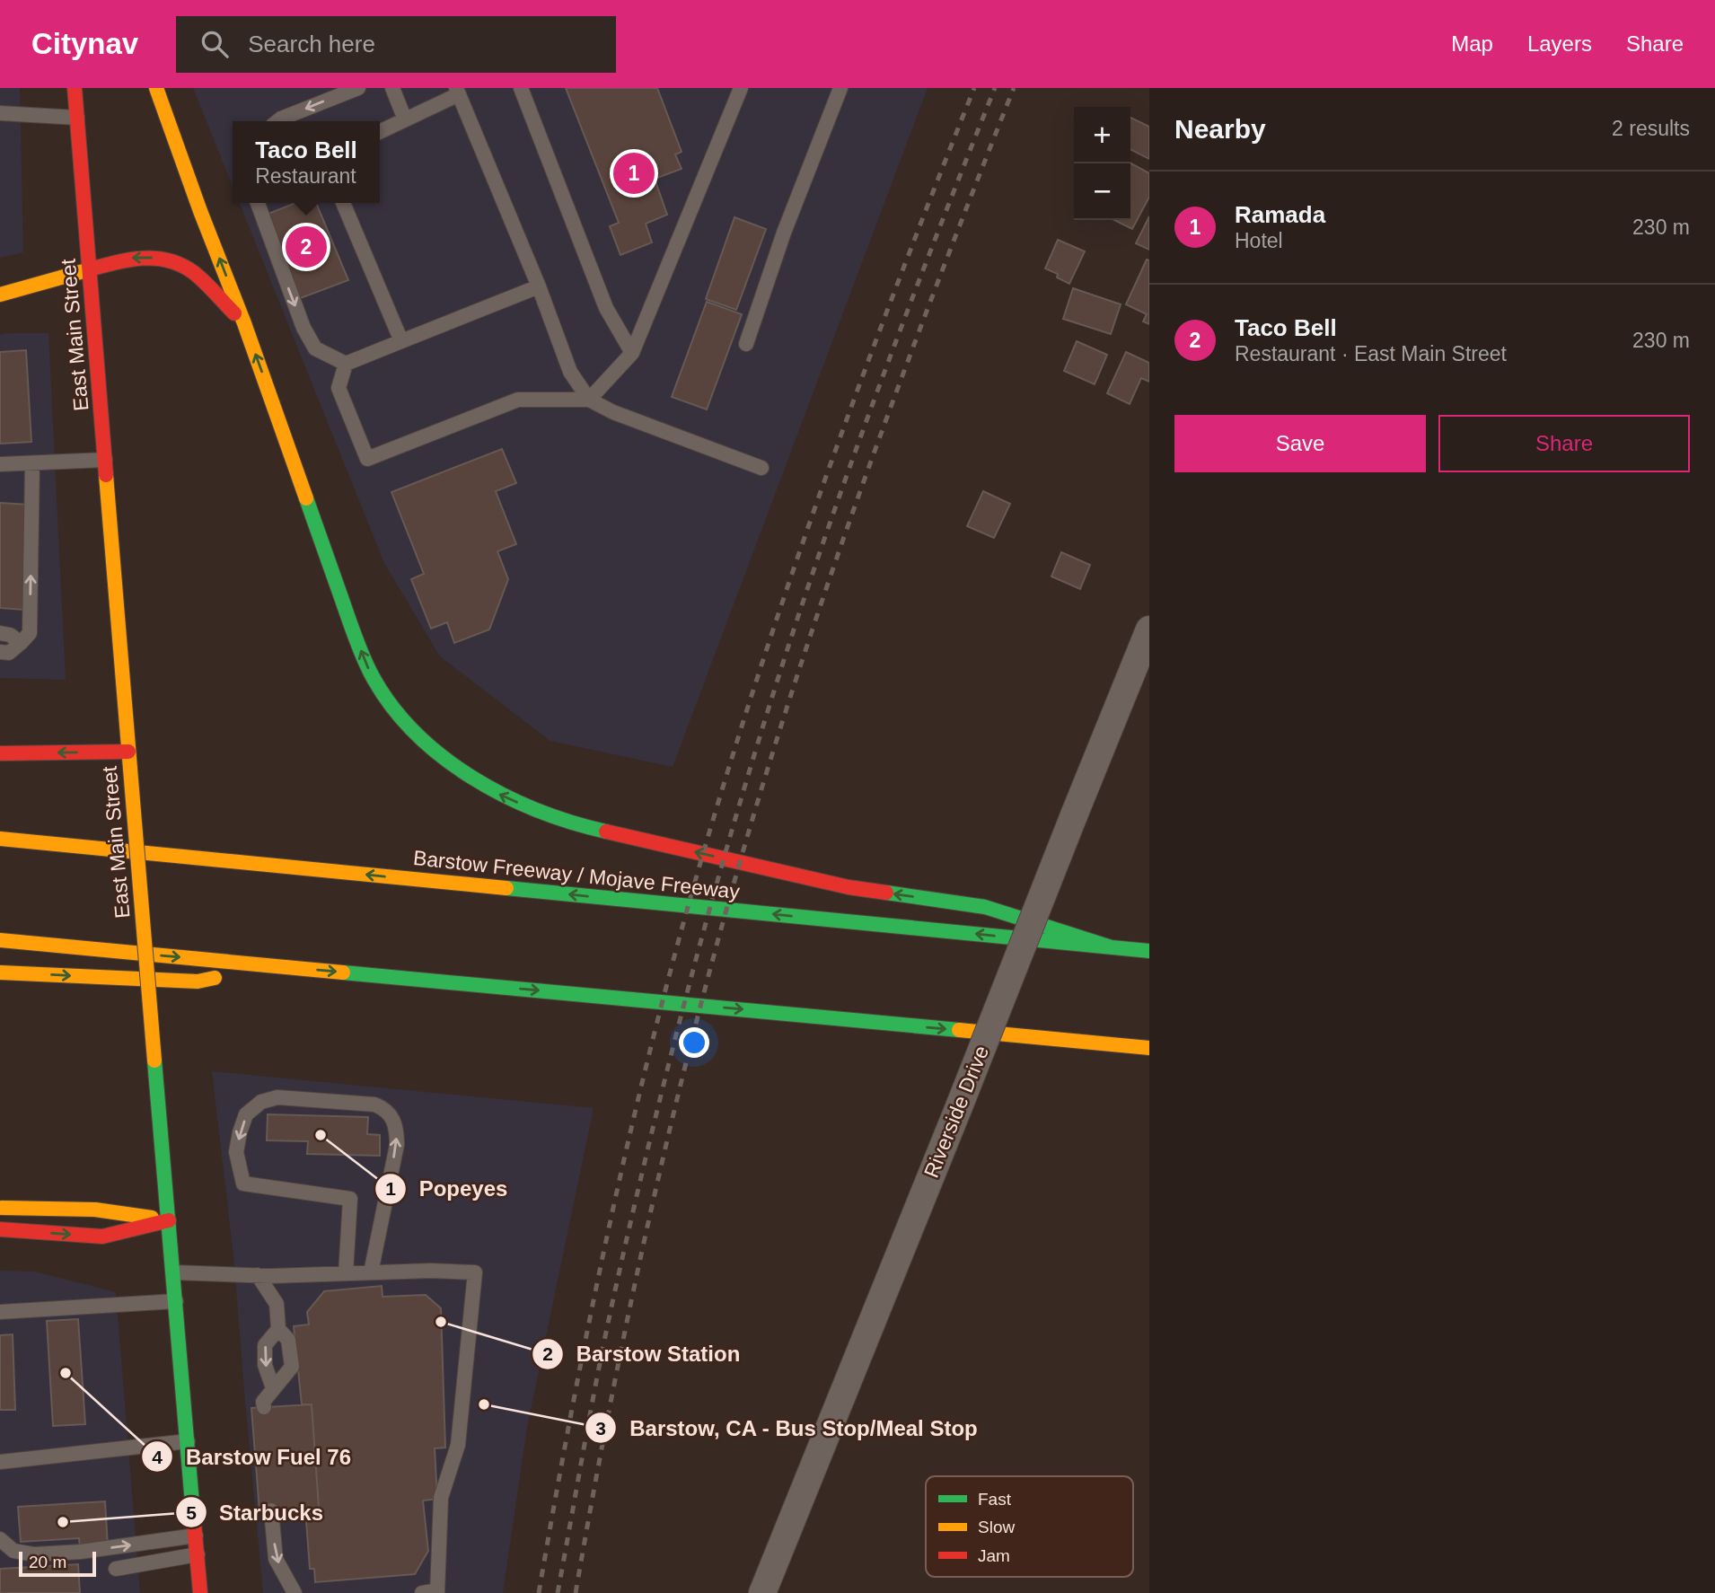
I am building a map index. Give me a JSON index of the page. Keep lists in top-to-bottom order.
{
  "streets": {
    "main road": ["East Main Street", "Barstow Freeway / Mojave Freeway"],
    "street": ["Riverside Drive"]
  },
  "places": [
    "Popeyes",
    "Barstow Station",
    "Barstow Fuel 76",
    "Barstow, CA - Bus Stop/Meal Stop",
    "Starbucks"
  ],
  "legend": ["Fast", "Slow", "Jam"],
  "scale_bar": "20 m",
  "page": {
    "header": "Citynav",
    "search": "Search here",
    "nav": ["Map", "Layers", "Share"],
    "heading": ["Nearby", "2 results"],
    "map_buttons": ["+", "−"],
    "popup": ["Taco Bell", "Restaurant"],
    "pins": ["1", "2"],
    "list": [
      {
        "mark": "1",
        "name": "Ramada",
        "note": "Hotel",
        "value": "230 m"
      },
      {
        "mark": "2",
        "name": "Taco Bell",
        "note": "Restaurant · East Main Street",
        "value": "230 m"
      }
    ],
    "buttons": ["Save", "Share"],
    "scale": "20 m"
  }
}
